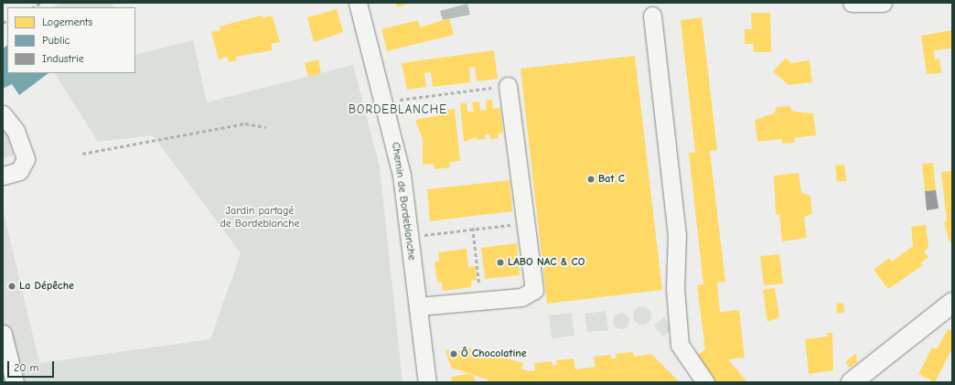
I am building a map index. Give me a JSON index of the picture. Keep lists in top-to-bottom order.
{
  "streets": {
    "street": ["Chemin de Bordeblanche"]
  },
  "districts": ["BORDEBLANCHE"],
  "parks": ["Jardin partagé de Bordeblanche"],
  "places": [
    "Bat C",
    "LABO NAC & CO",
    "La Dépêche",
    "Ô Chocolatine"
  ],
  "legend": ["Logements", "Public", "Industrie"],
  "scale_bar": "20 m"
}
